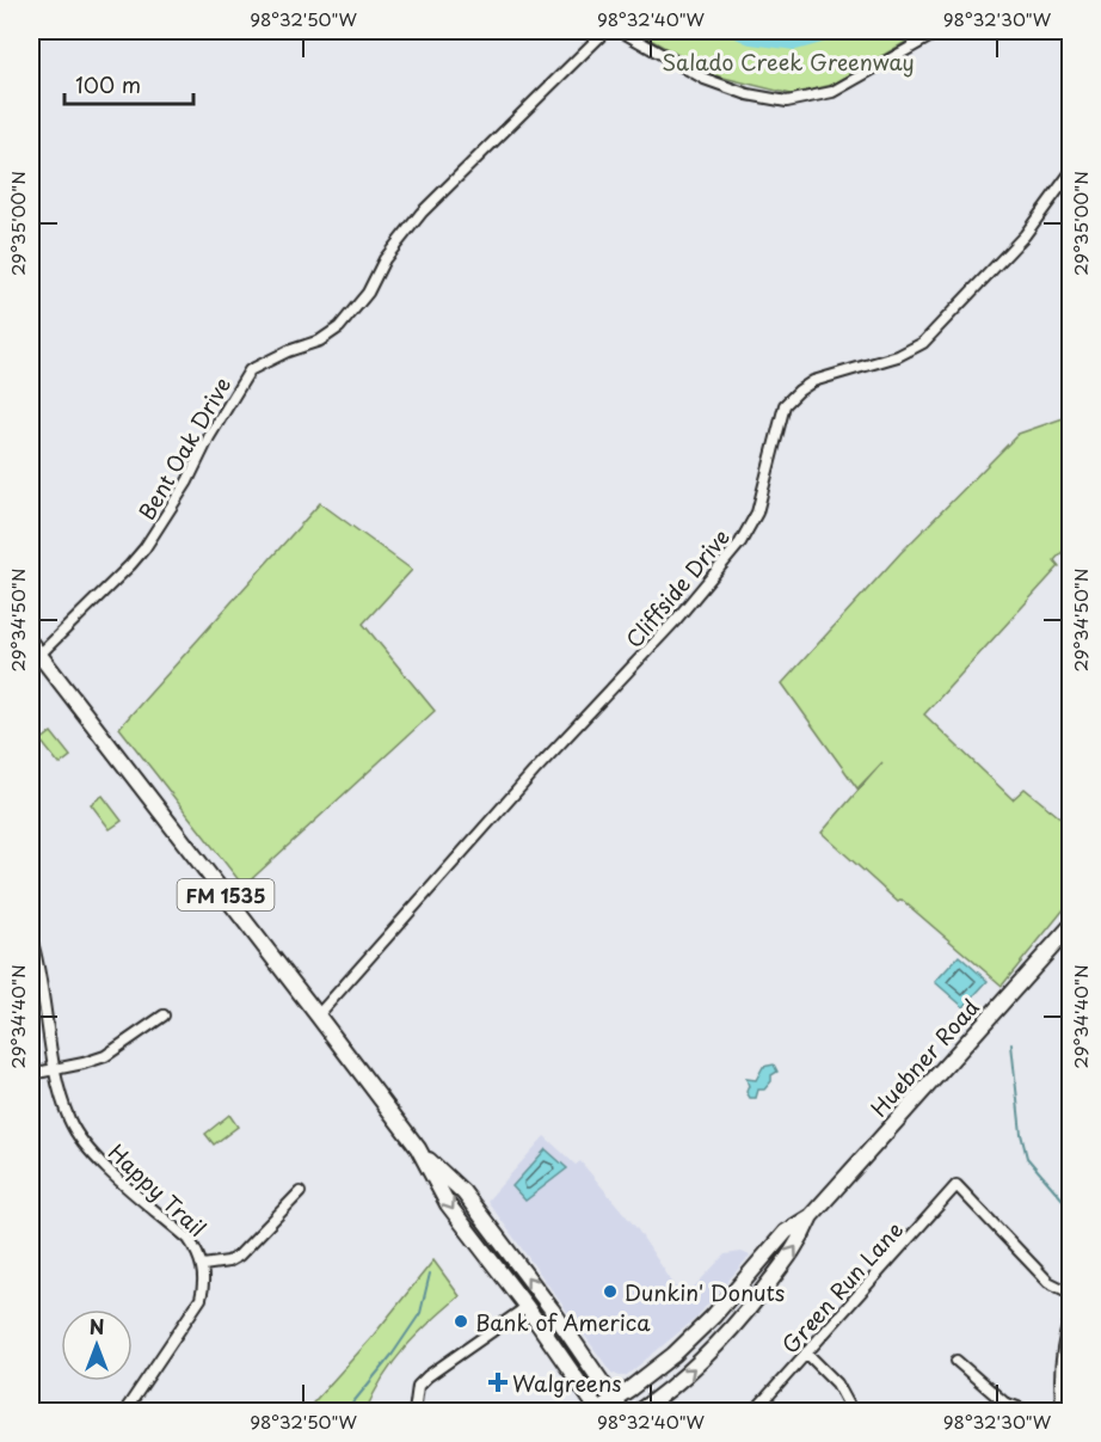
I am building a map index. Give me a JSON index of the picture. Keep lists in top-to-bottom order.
{
  "streets": {
    "main road": ["FM 1535", "Huebner Road"],
    "street": [
      "Bent Oak Drive",
      "Cliffside Drive",
      "Happy Trail",
      "Green Run Lane"
    ]
  },
  "crossings": [
    ["Bent Oak Drive", "FM 1535"],
    ["Cliffside Drive", "FM 1535"],
    ["FM 1535", "Huebner Road"]
  ],
  "parks": ["Salado Creek Greenway"],
  "places": {
    "other": ["Dunkin' Donuts", "Bank of America"],
    "health": ["Walgreens"]
  },
  "scale_bar": "100 m",
  "north": "top",
  "coordinates": [
    "98°32'50\"W",
    "98°32'40\"W",
    "98°32'30\"W",
    "29°35'00\"N",
    "29°34'50\"N",
    "29°34'40\"N"
  ]
}
